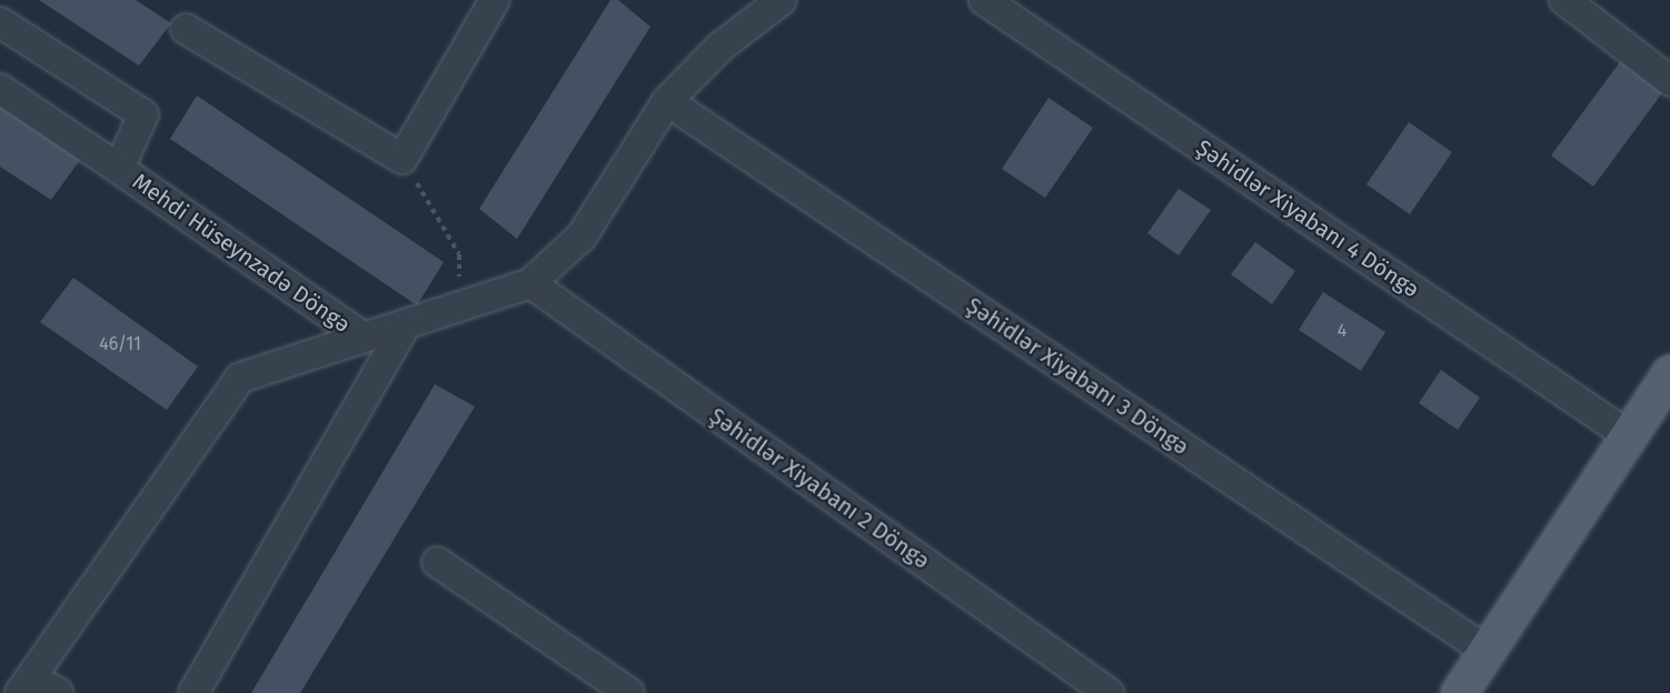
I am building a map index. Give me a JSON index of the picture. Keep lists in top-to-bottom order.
{
  "streets": {
    "street": [
      "Şəhidlər Xiyabanı 4 Döngə",
      "Mehdi Hüseynzadə Döngə",
      "Şəhidlər Xiyabanı 3 Döngə",
      "Şəhidlər Xiyabanı 2 Döngə"
    ]
  },
  "house_numbers": ["4", "46/11"]
}
